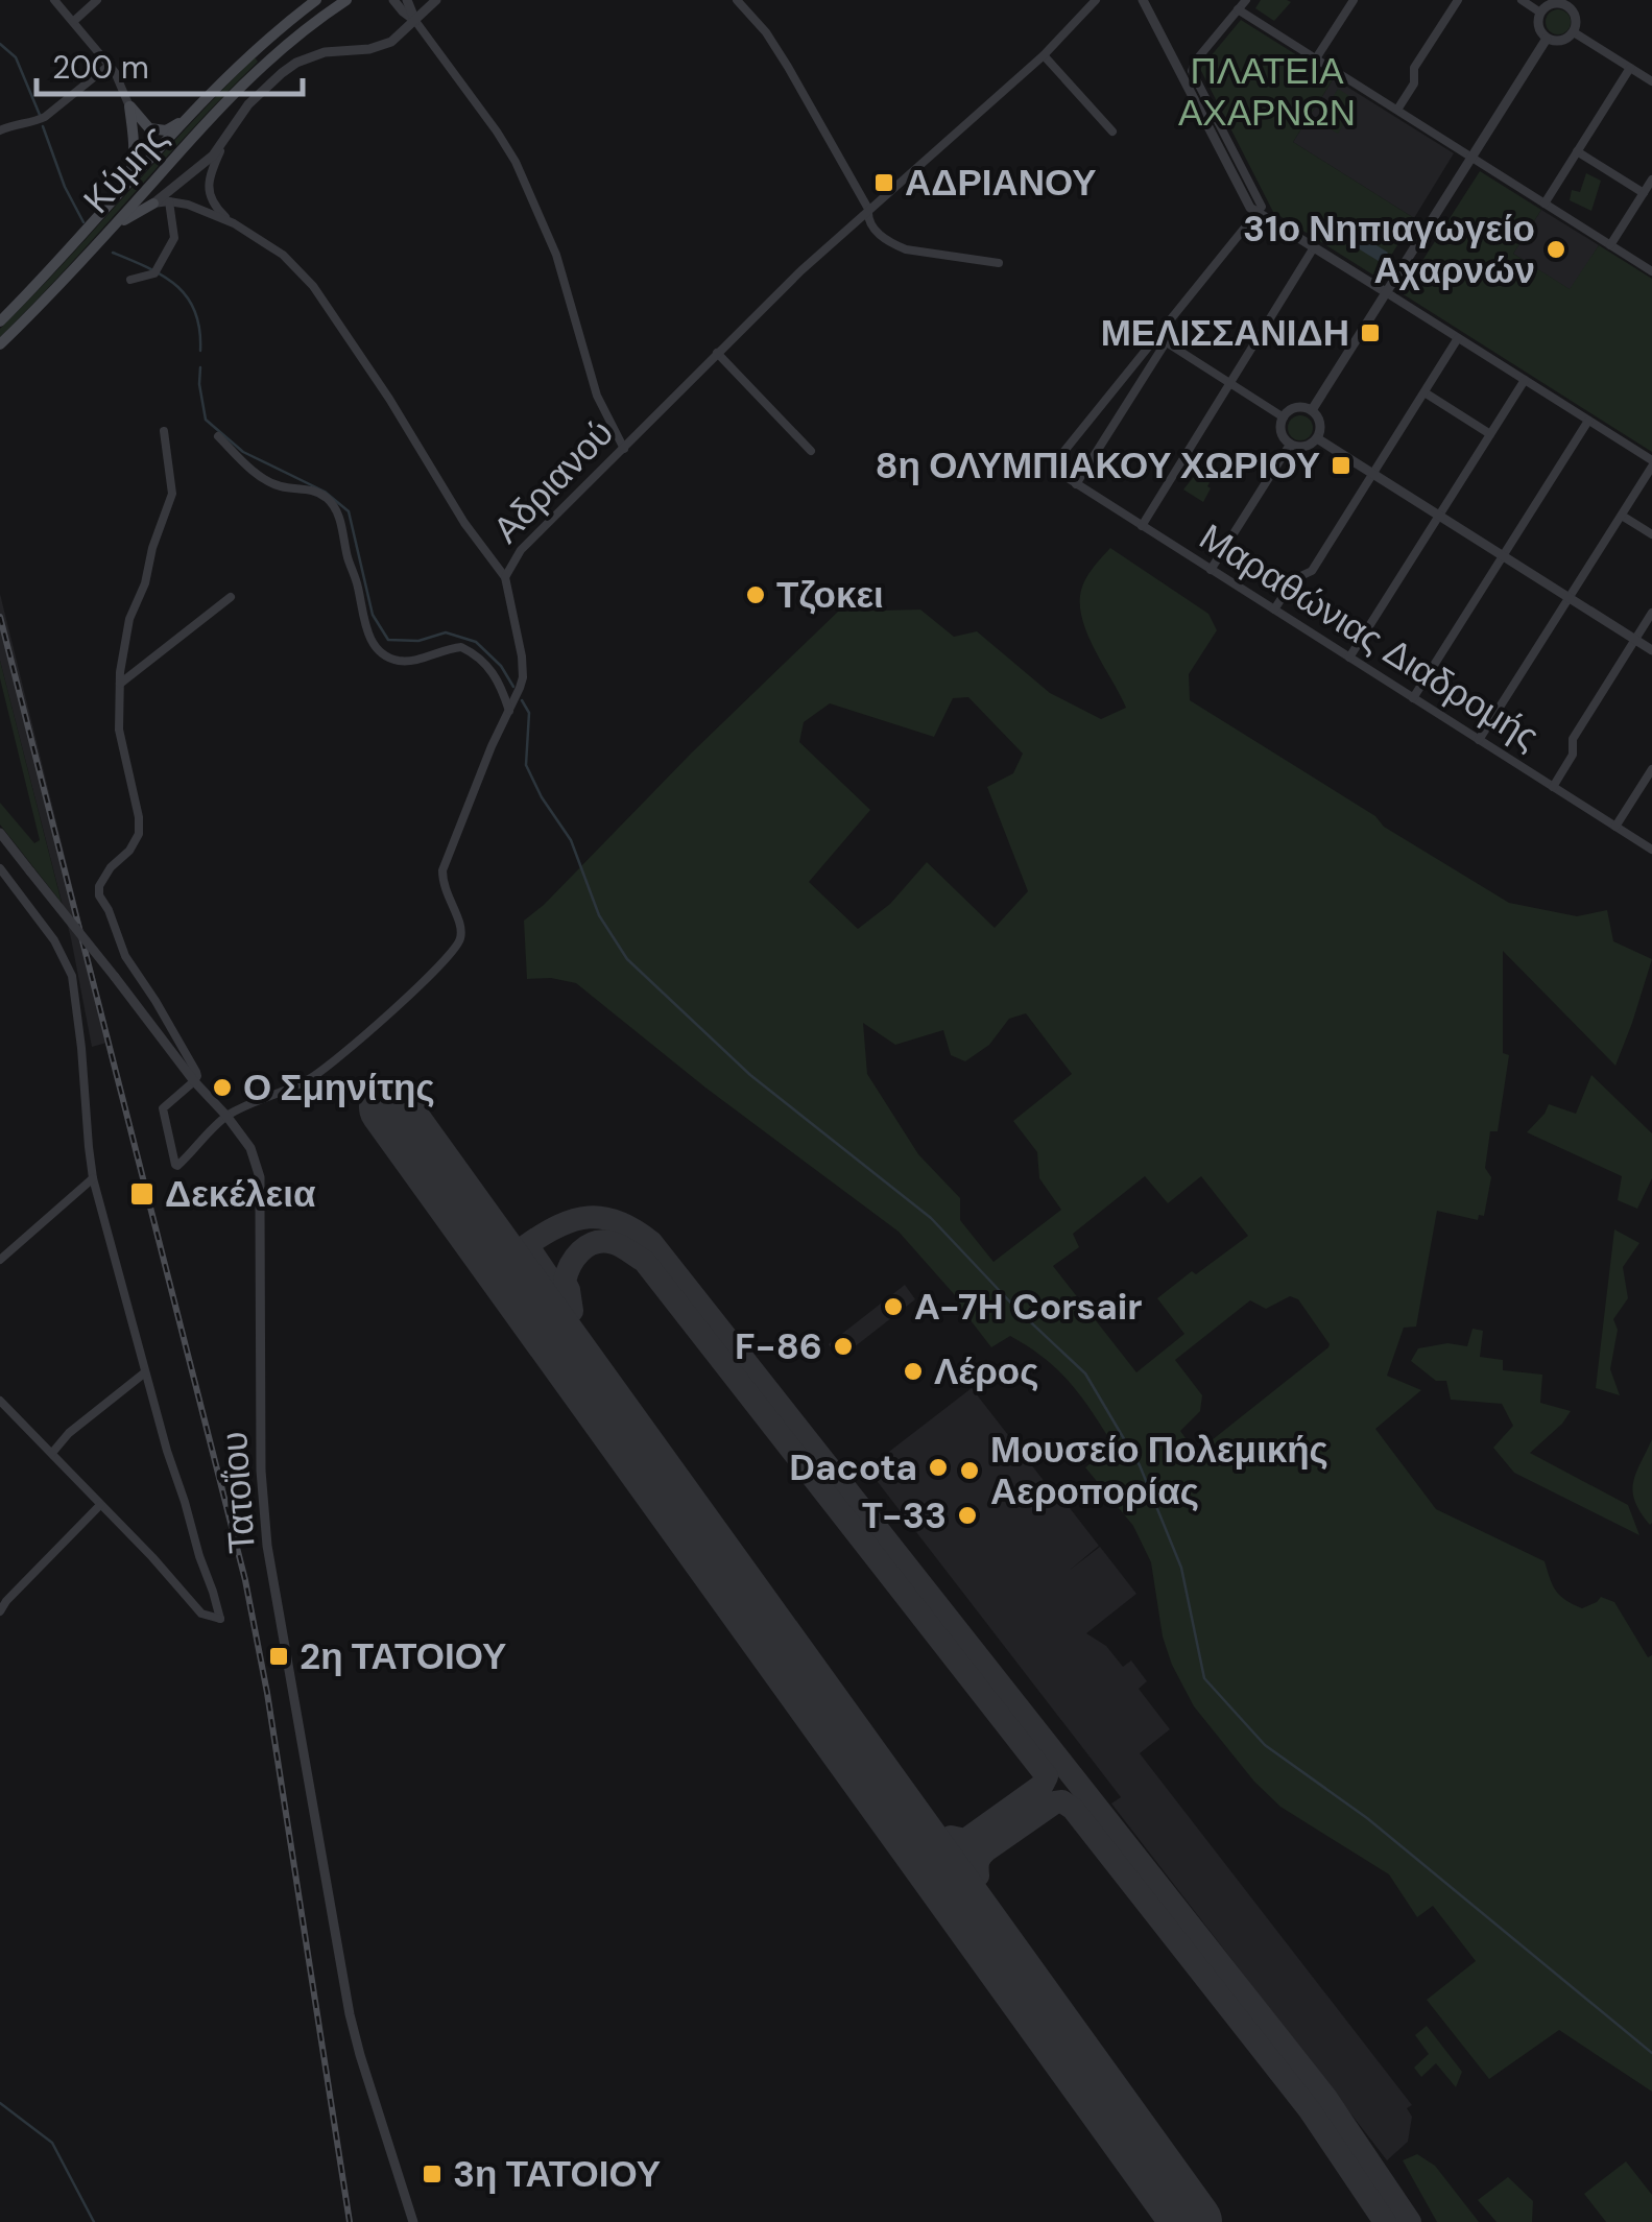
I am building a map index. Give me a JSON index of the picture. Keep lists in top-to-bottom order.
{
  "streets": {
    "main road": ["Κύμης"],
    "street": ["Αδριανού", "Μαραθώνιας Διαδρομής", "Τατοΐου"]
  },
  "crossings": [
    ["Αδριανού", "Τατοΐου"]
  ],
  "parks": ["ΠΛΑΤΕΙΑ ΑΧΑΡΝΩΝ"],
  "places": {
    "transit": [
      "ΑΔΡΙΑΝΟΥ",
      "ΜΕΛΙΣΣΑΝΙΔΗ",
      "8η ΟΛΥΜΠΙΑΚΟΥ ΧΩΡΙΟΥ",
      "Δεκέλεια",
      "2η ΤΑΤΟΙΟΥ",
      "3η ΤΑΤΟΙΟΥ"
    ],
    "other": [
      "31ο Νηπιαγωγείο Αχαρνών",
      "Τζοκει",
      "Ο Σμηνίτης",
      "A-7H Corsair",
      "F-86",
      "Λέρος",
      "Dacota",
      "Μουσείο Πολεμικής Αεροπορίας",
      "T-33"
    ]
  },
  "scale_bar": "200 m"
}
